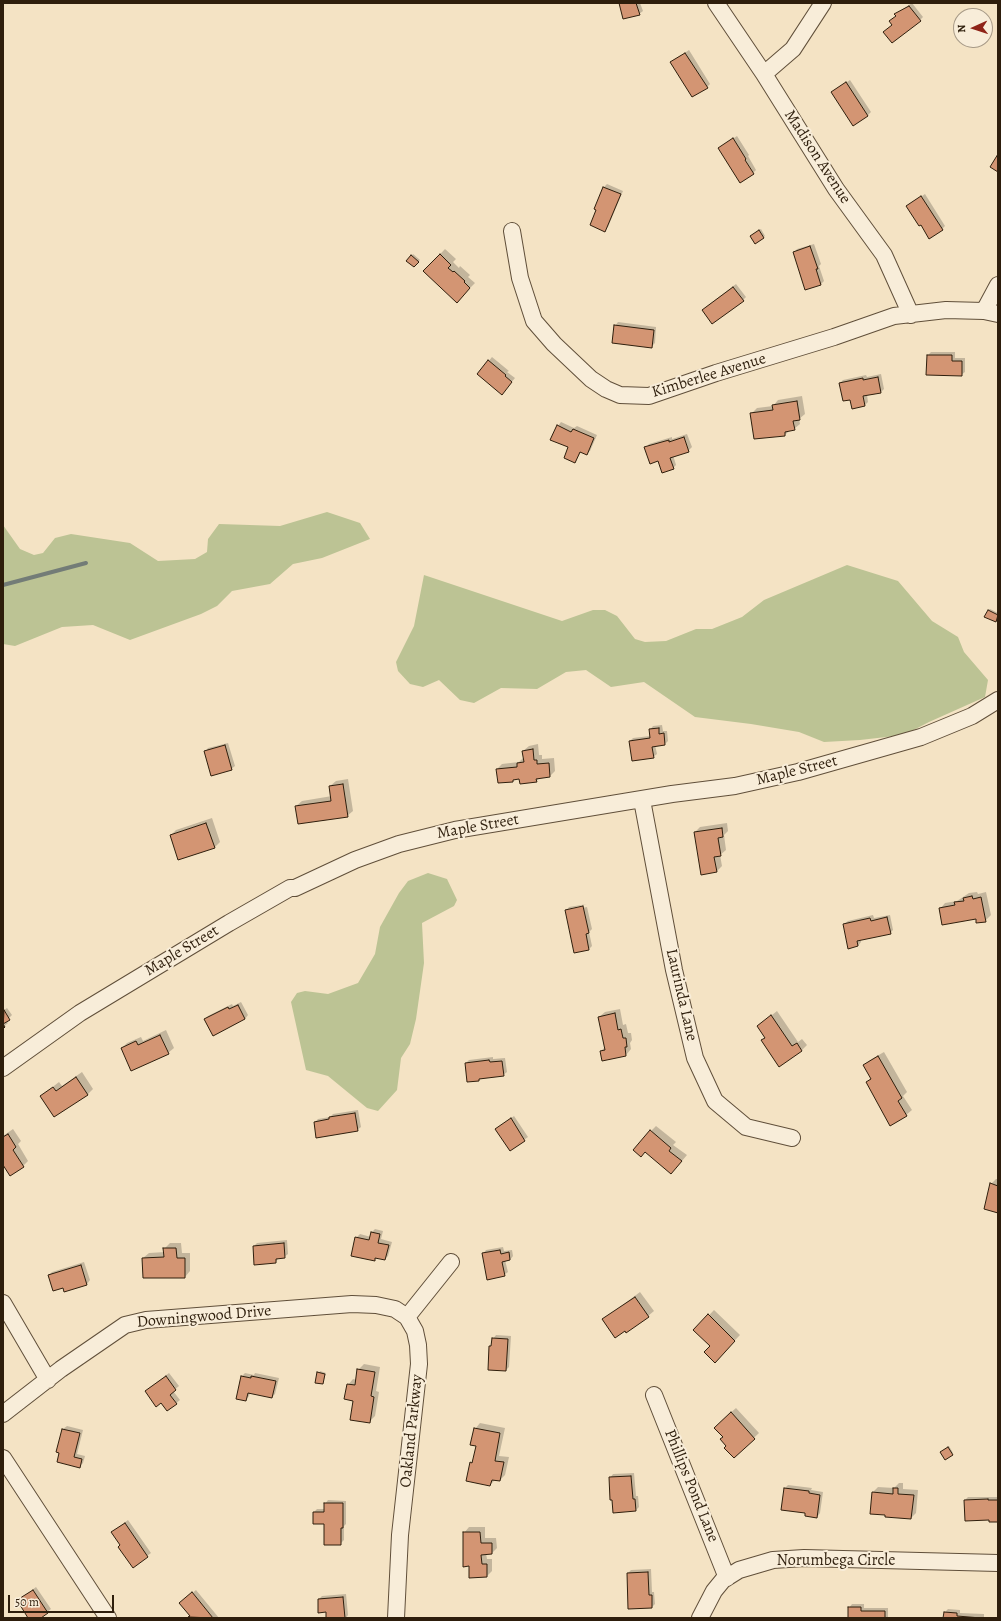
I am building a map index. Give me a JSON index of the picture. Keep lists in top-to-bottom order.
{
  "streets": {
    "street": [
      "Madison Avenue",
      "Kimberlee Avenue",
      "Maple Street",
      "Laurinda Lane",
      "Downingwood Drive",
      "Oakland Parkway",
      "Phillips Pond Lane",
      "Norumbega Circle"
    ]
  },
  "crossings": [
    ["Madison Avenue", "Kimberlee Avenue"],
    ["Maple Street", "Laurinda Lane"],
    ["Downingwood Drive", "Oakland Parkway"],
    ["Phillips Pond Lane", "Norumbega Circle"]
  ],
  "scale_bar": "50 m",
  "north": "left"
}
